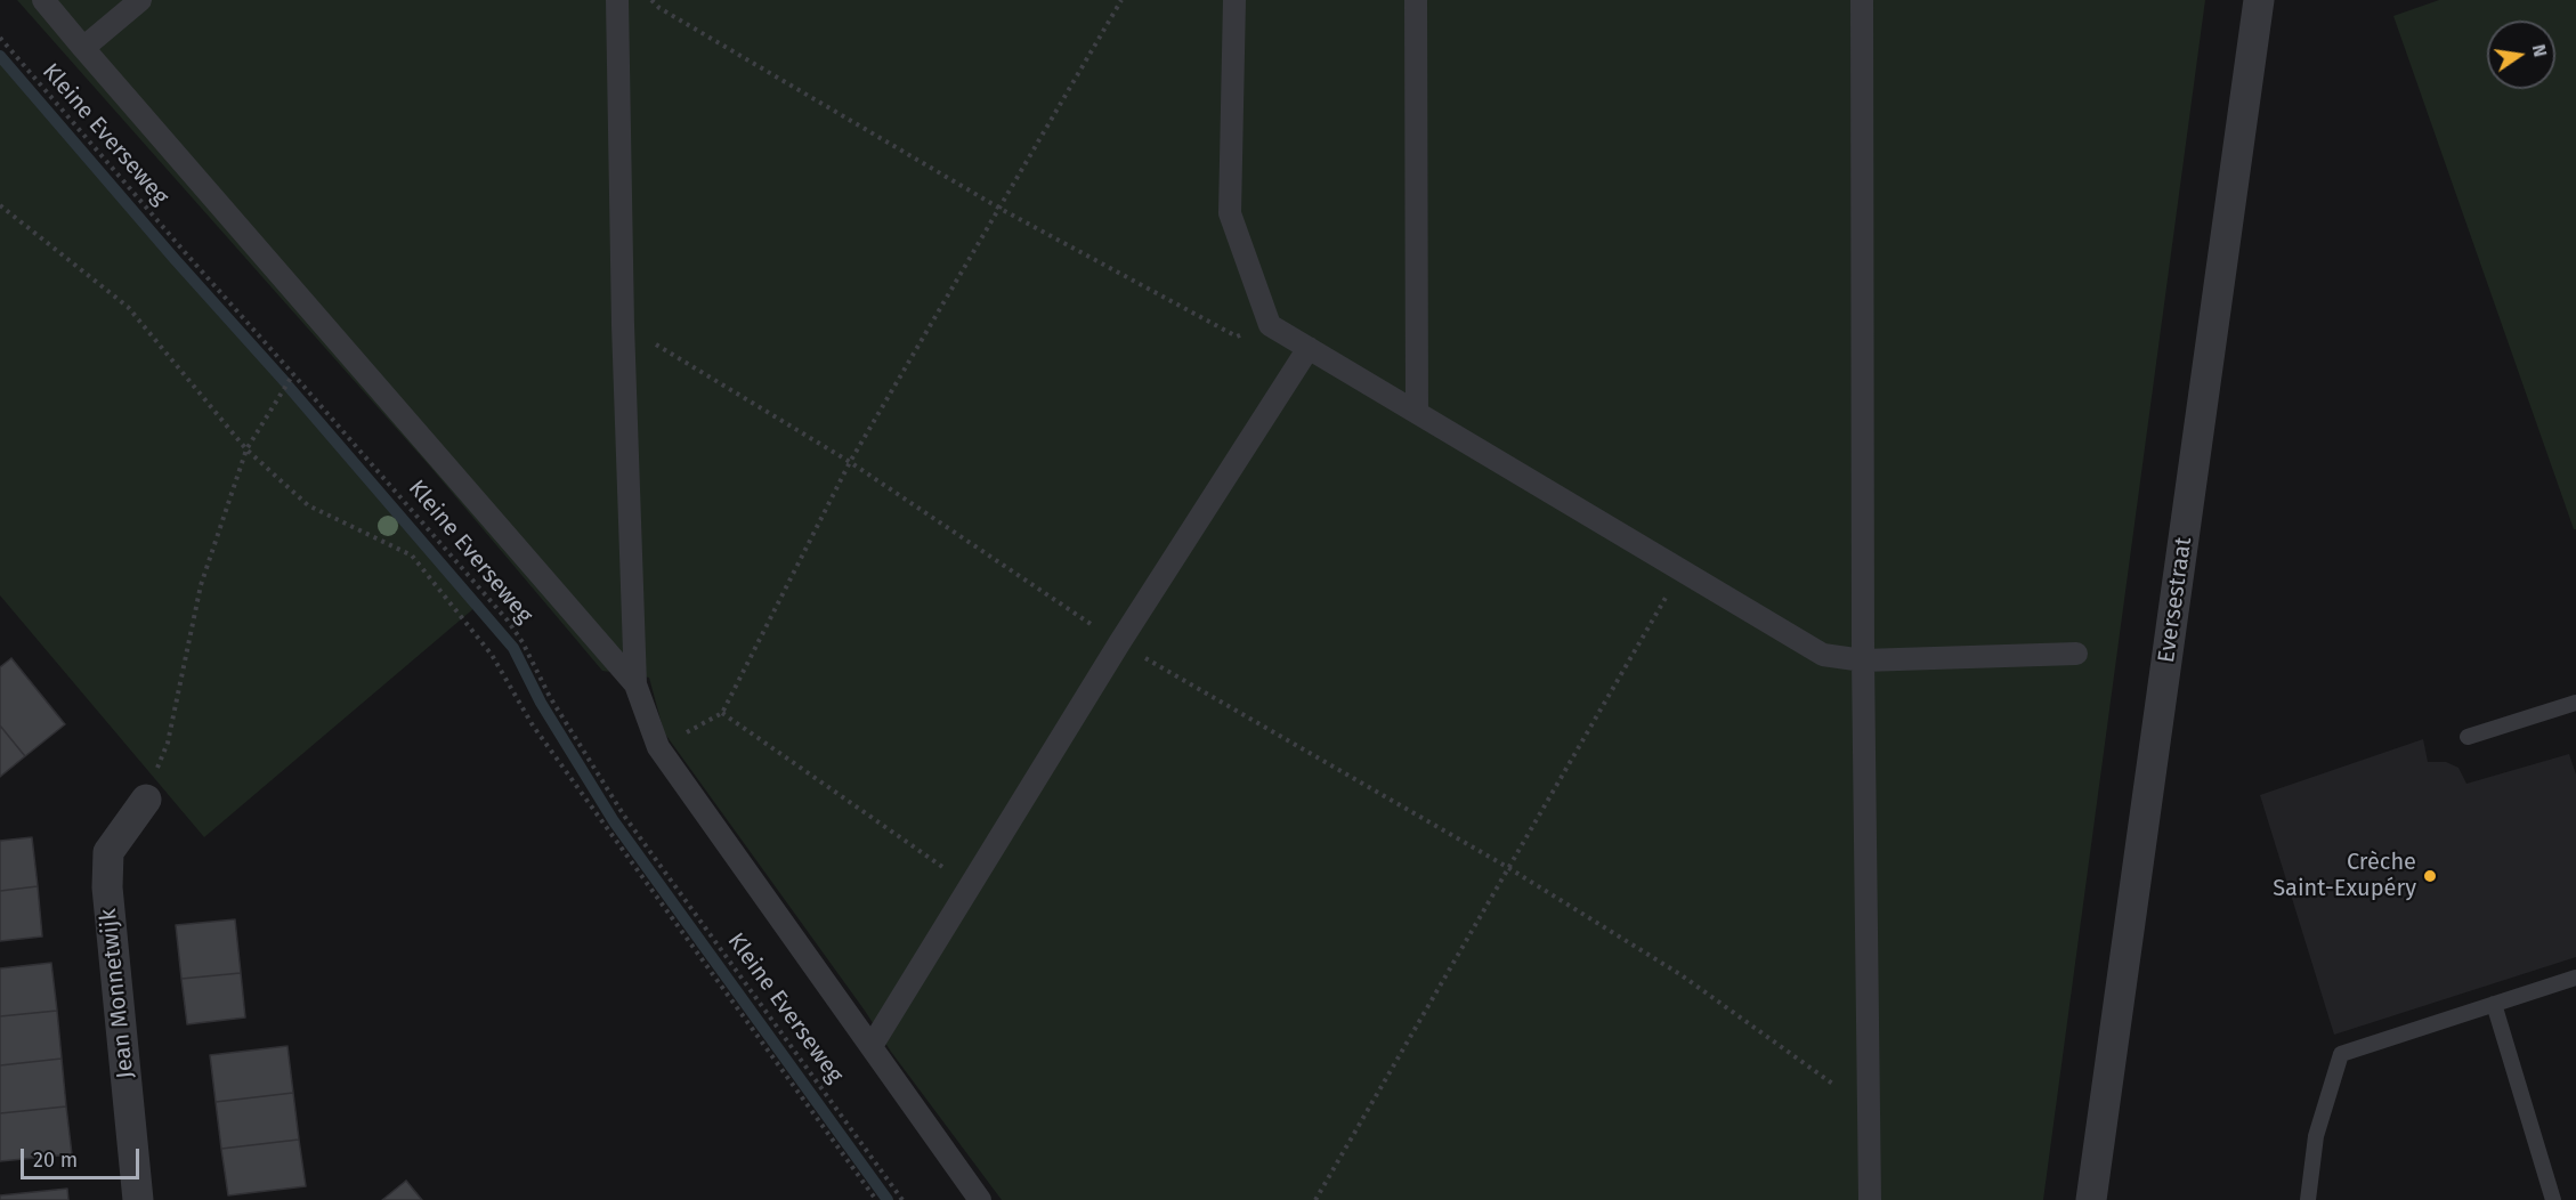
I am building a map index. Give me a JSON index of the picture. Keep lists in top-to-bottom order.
{
  "streets": {
    "street": ["Eversestraat", "Jean Monnetwijk"],
    "path": ["Kleine Everseweg"]
  },
  "places": ["Crèche Saint-Exupéry"],
  "scale_bar": "20 m",
  "north": "right"
}
